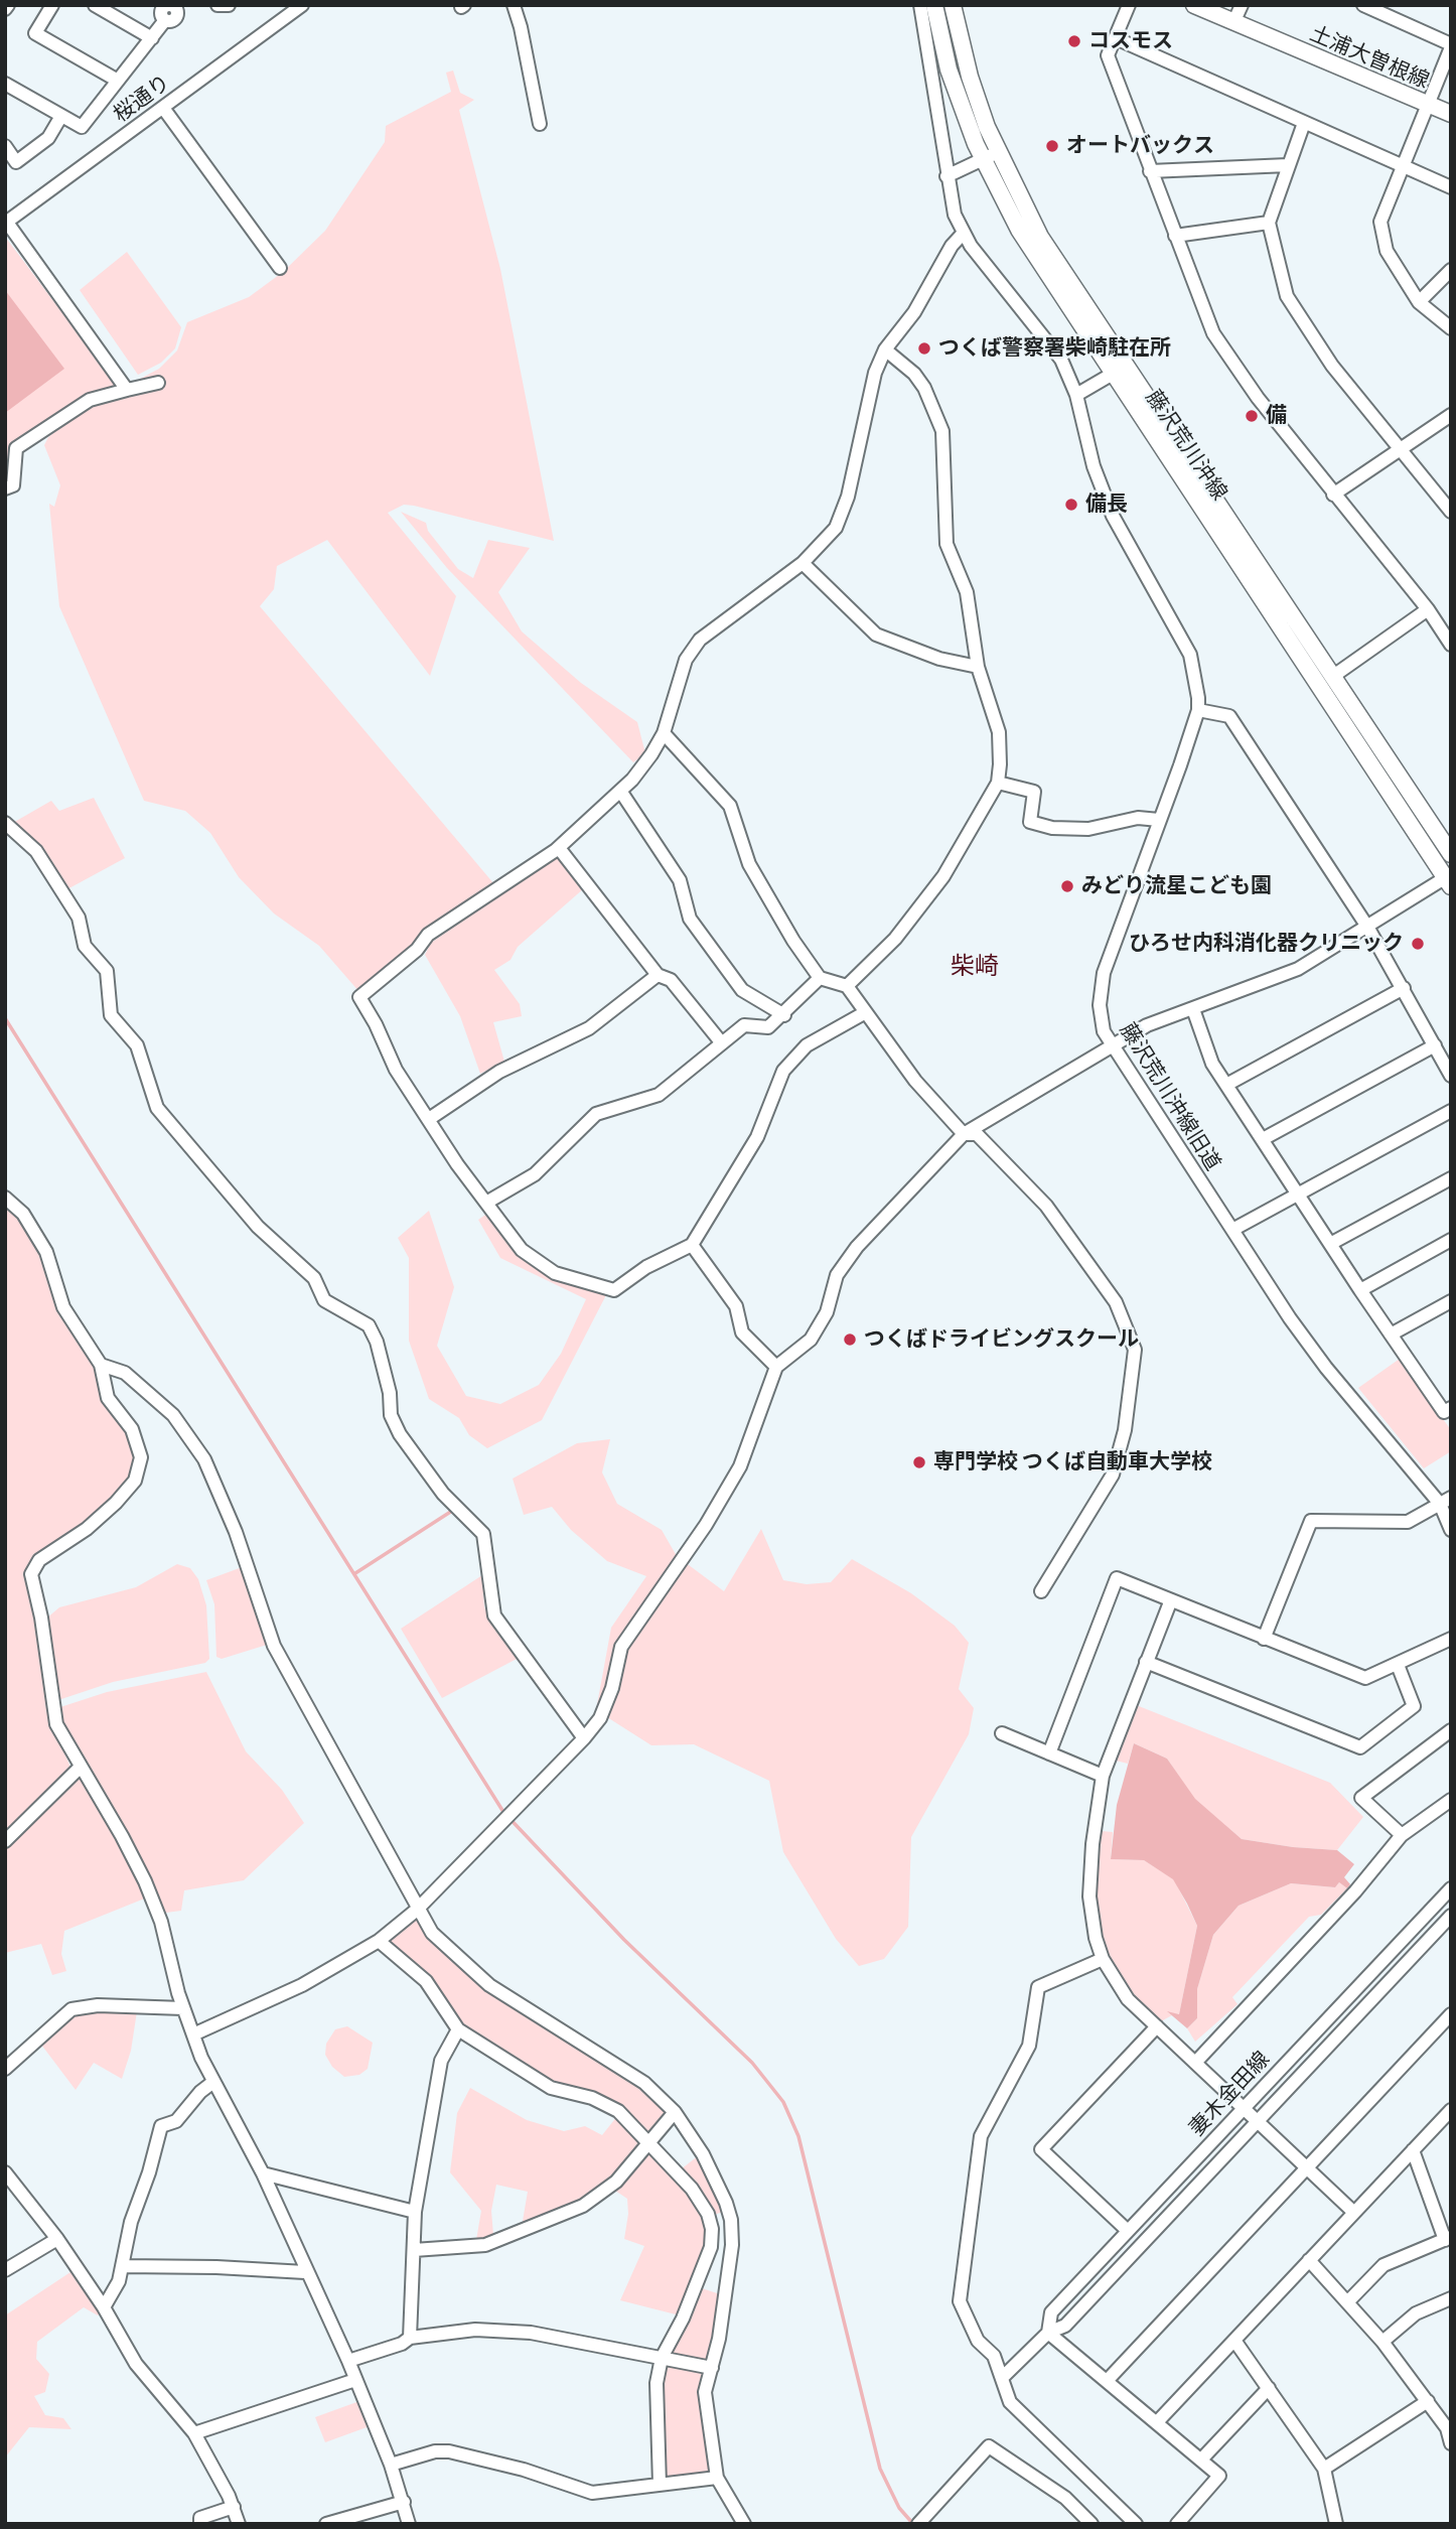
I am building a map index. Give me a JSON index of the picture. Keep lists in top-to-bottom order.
{
  "streets": {
    "main road": ["土浦大曽根線", "藤沢荒川沖線"],
    "street": ["桜通り", "藤沢荒川沖線旧道", "妻木金田線"]
  },
  "districts": ["柴崎"],
  "places": [
    "コスモス",
    "オートバックス",
    "つくば警察署柴崎駐在所",
    "備",
    "備長",
    "みどり流星こども園",
    "ひろせ内科消化器クリニック",
    "つくばドライビングスクール",
    "専門学校 つくば自動車大学校"
  ]
}
